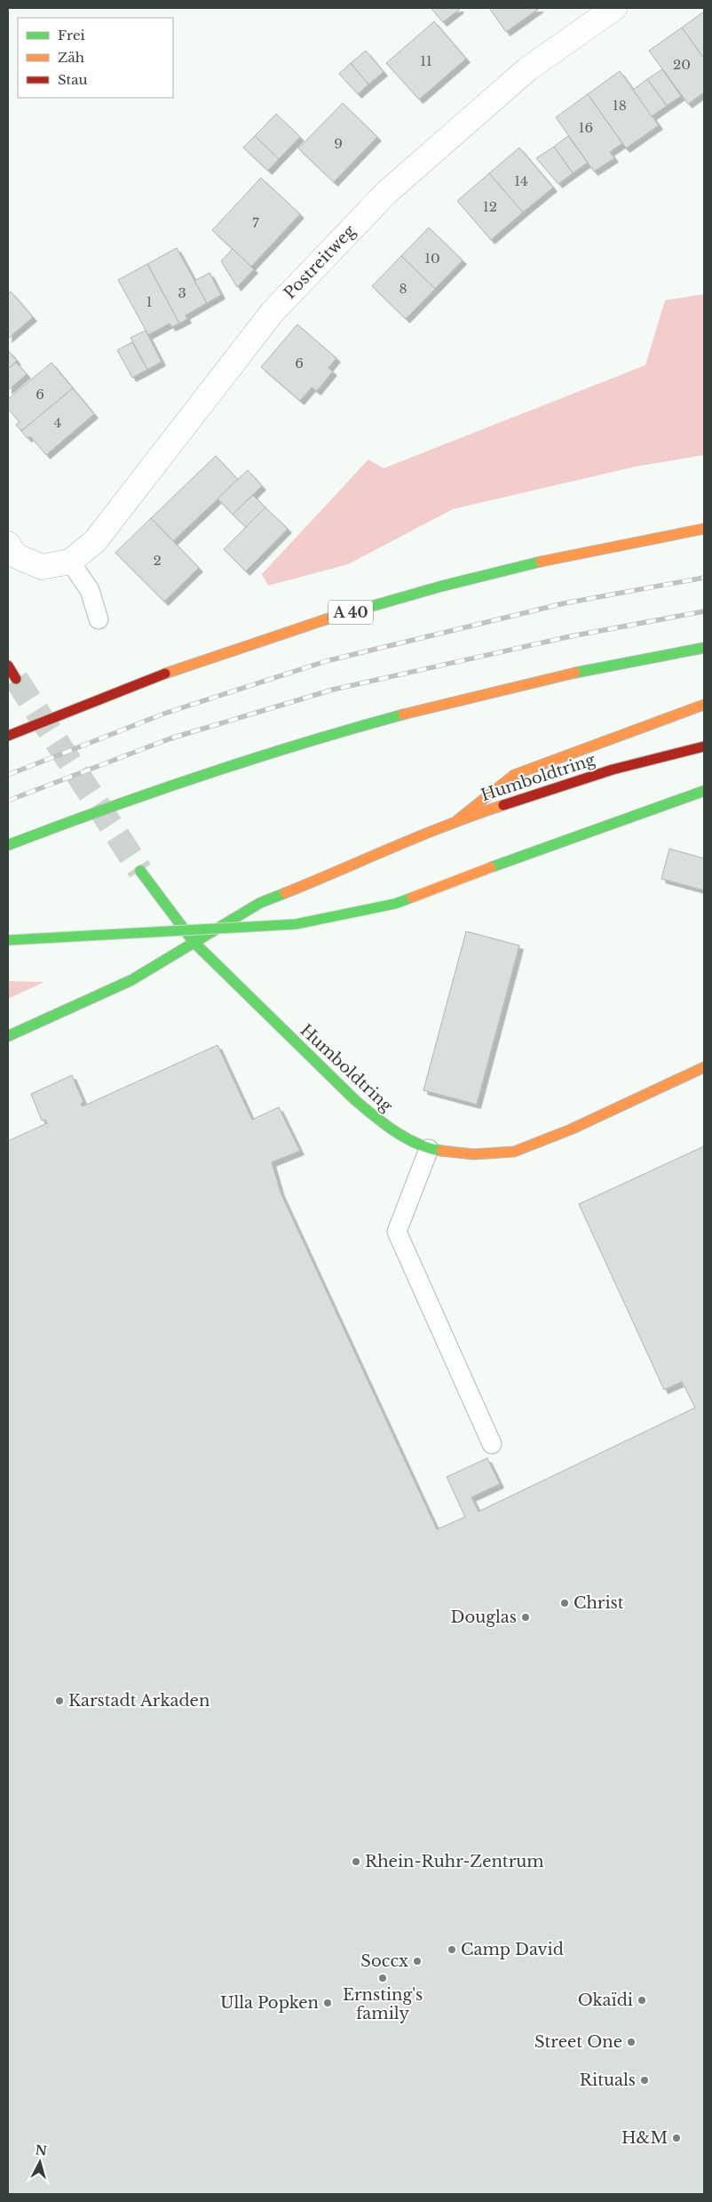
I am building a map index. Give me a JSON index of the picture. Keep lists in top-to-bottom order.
{
  "streets": {
    "main road": ["A 40", "Humboldtring"],
    "street": ["Postreitweg"]
  },
  "places": [
    "Christ",
    "Douglas",
    "Karstadt Arkaden",
    "Rhein-Ruhr-Zentrum",
    "Camp David",
    "Soccx",
    "Ernsting's family",
    "Okaïdi",
    "Ulla Popken",
    "Street One",
    "Rituals",
    "H&M"
  ],
  "house_numbers": [
    "11",
    "20",
    "18",
    "16",
    "9",
    "14",
    "12",
    "7",
    "10",
    "8",
    "3",
    "1",
    "6",
    "6",
    "4",
    "2"
  ],
  "legend": ["Frei", "Zäh", "Stau"],
  "north": "top"
}
